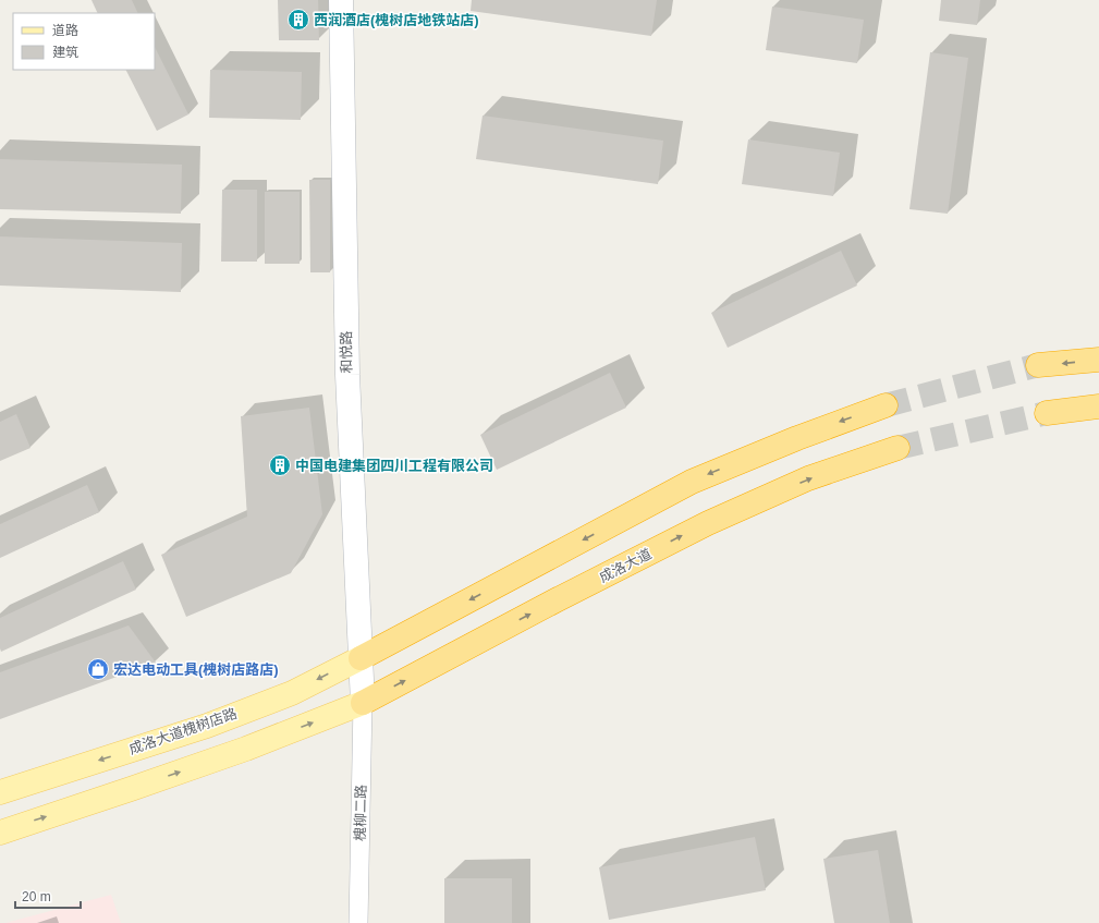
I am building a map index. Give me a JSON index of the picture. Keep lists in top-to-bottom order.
{
  "streets": {
    "highway": ["成洛大道"],
    "main road": ["成洛大道槐树店路"],
    "street": ["和悦路", "槐柳二路"]
  },
  "crossings": [
    ["和悦路", "成洛大道"],
    ["和悦路", "成洛大道槐树店路"],
    ["和悦路", "槐柳二路"],
    ["成洛大道", "槐柳二路"]
  ],
  "places": {
    "building": ["西润酒店(槐树店地铁站店)", "中国电建集团四川工程有限公司"],
    "shop": ["宏达电动工具(槐树店路店)"]
  },
  "legend": ["道路", "建筑"],
  "scale_bar": "20 m"
}
